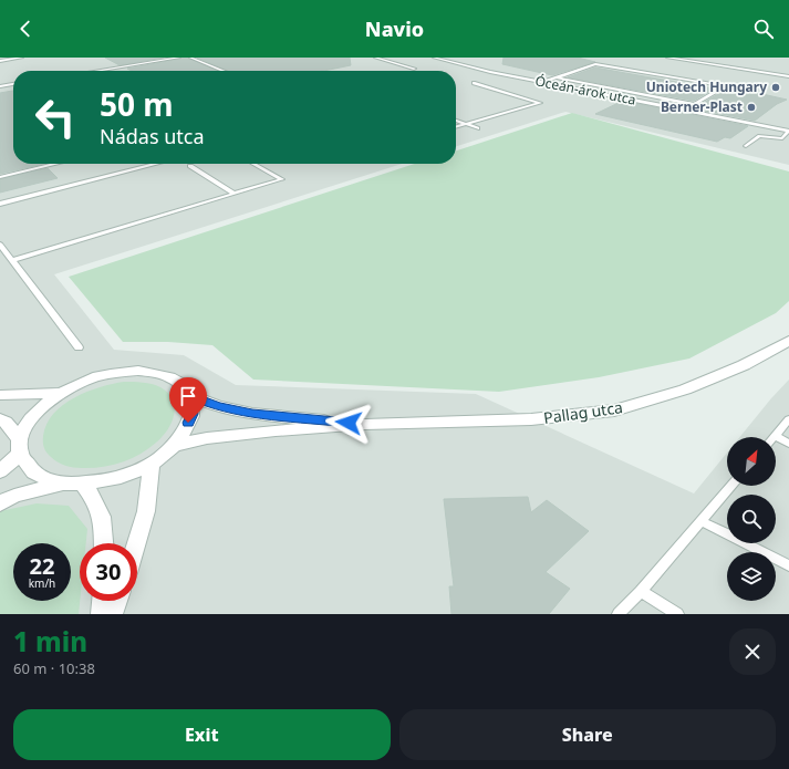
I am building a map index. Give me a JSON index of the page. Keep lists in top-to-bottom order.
{
  "streets": {
    "street": ["Pallag utca"],
    "lane": ["Óceán-árok utca"]
  },
  "places": ["Uniotech Hungary", "Berner-Plast"],
  "north": "top right",
  "page": {
    "header": "Navio",
    "turn": ["50 m", "Nádas utca"],
    "speed": "22 km/h",
    "limit": "30",
    "heading": ["1 min", "60 m · 10:38"],
    "buttons": ["Exit", "Share"]
  }
}
